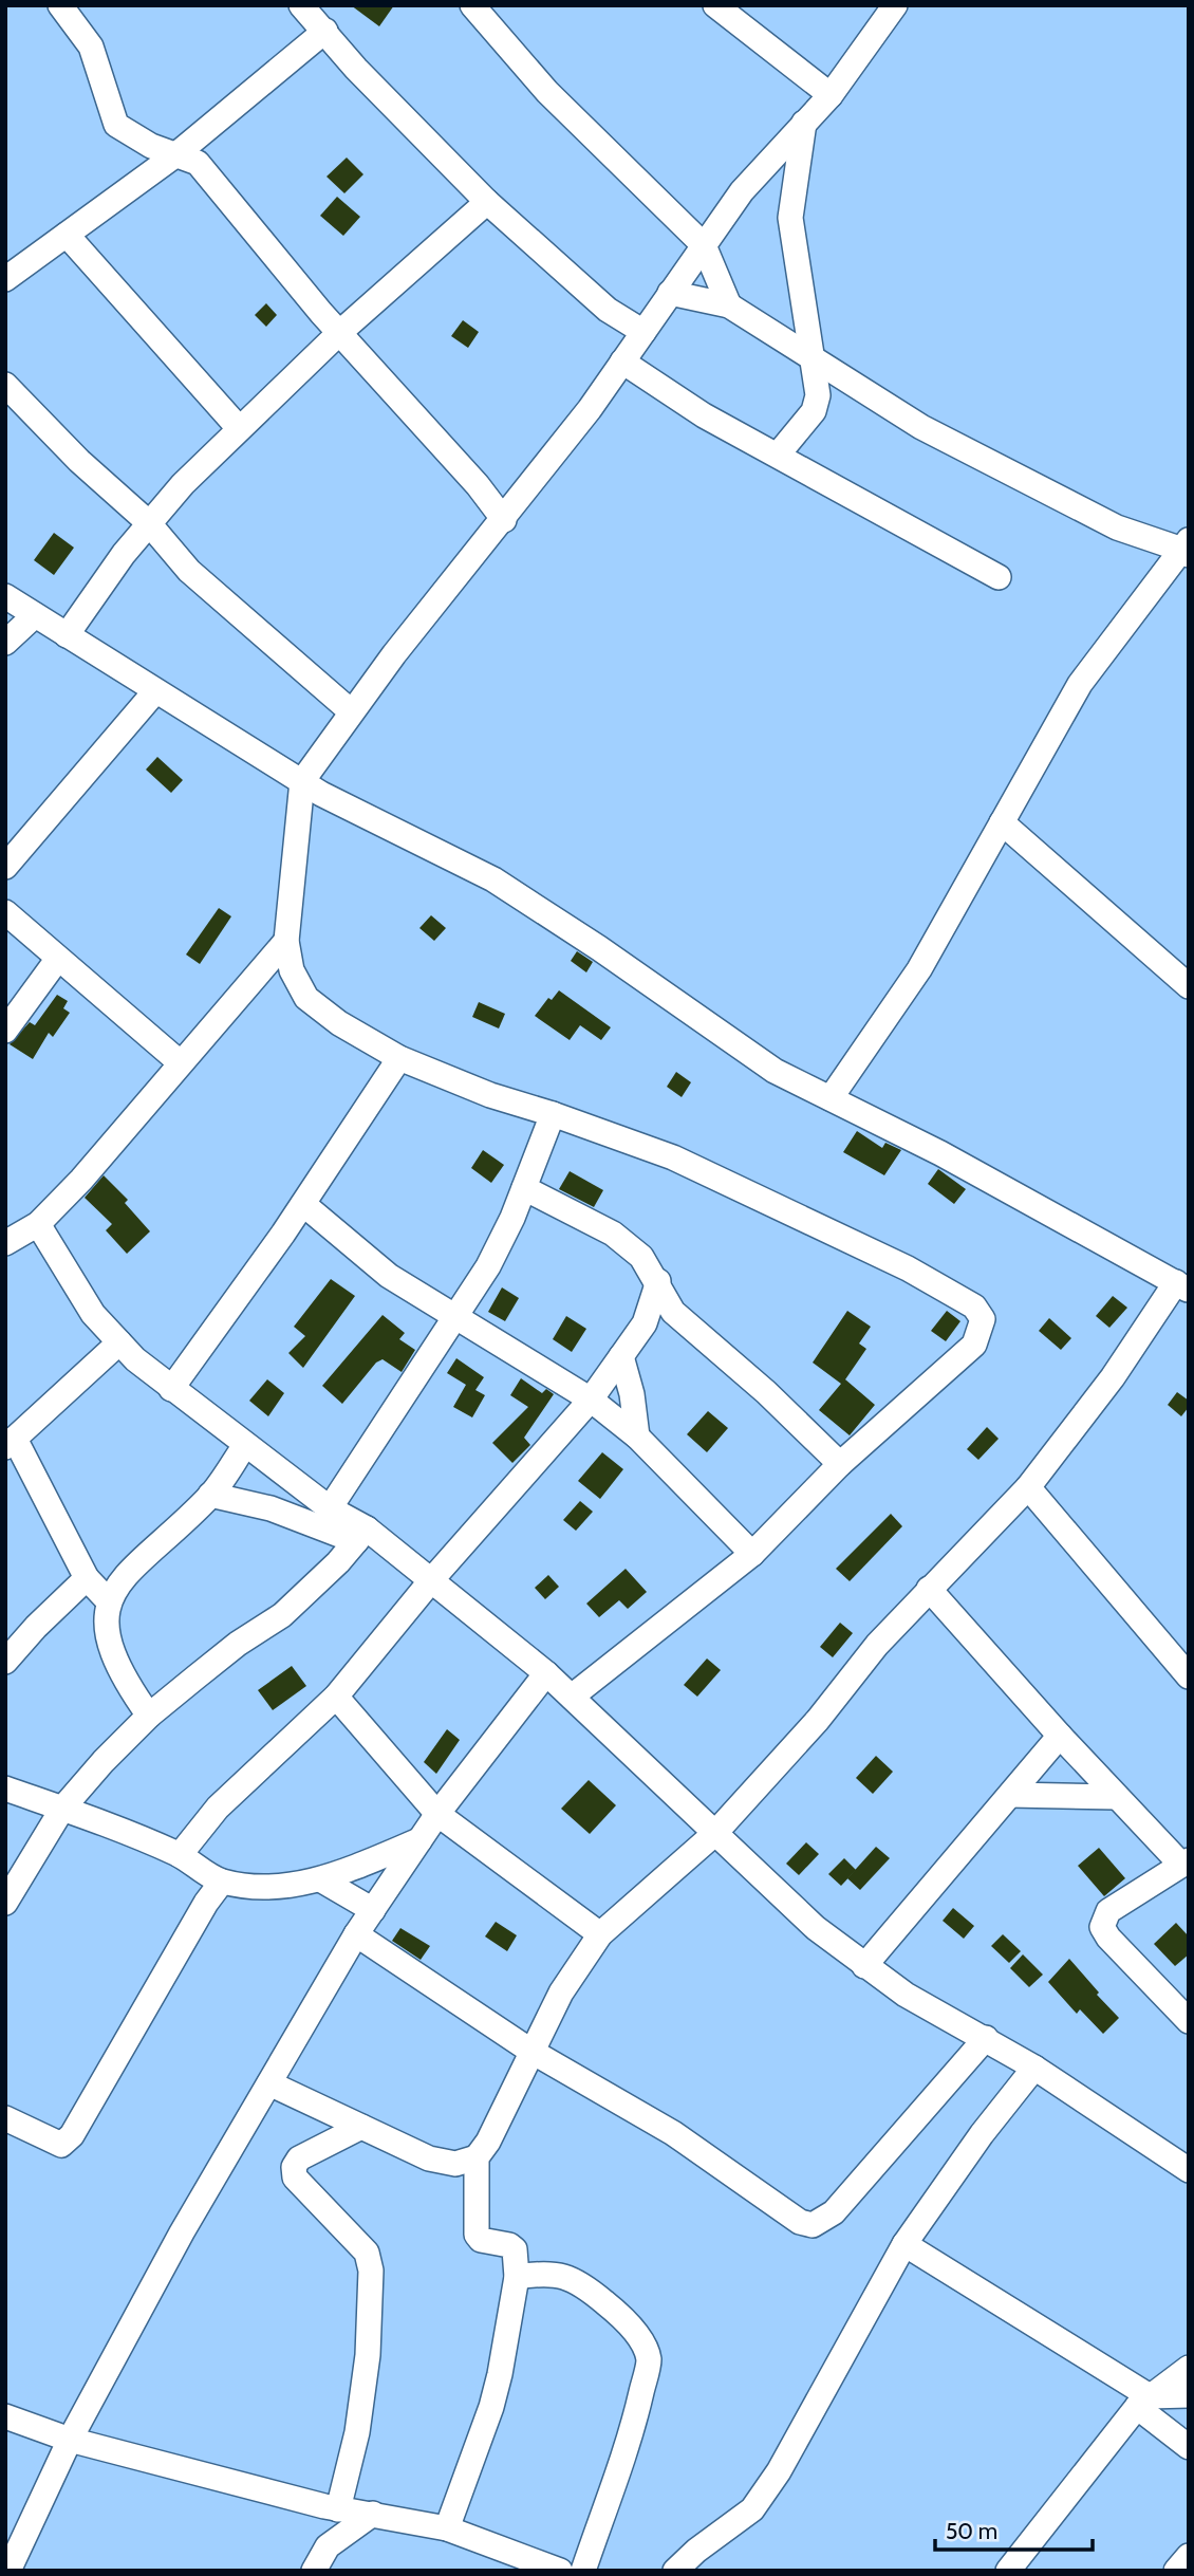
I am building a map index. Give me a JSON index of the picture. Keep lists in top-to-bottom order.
{
  "scale_bar": "50 m"
}
